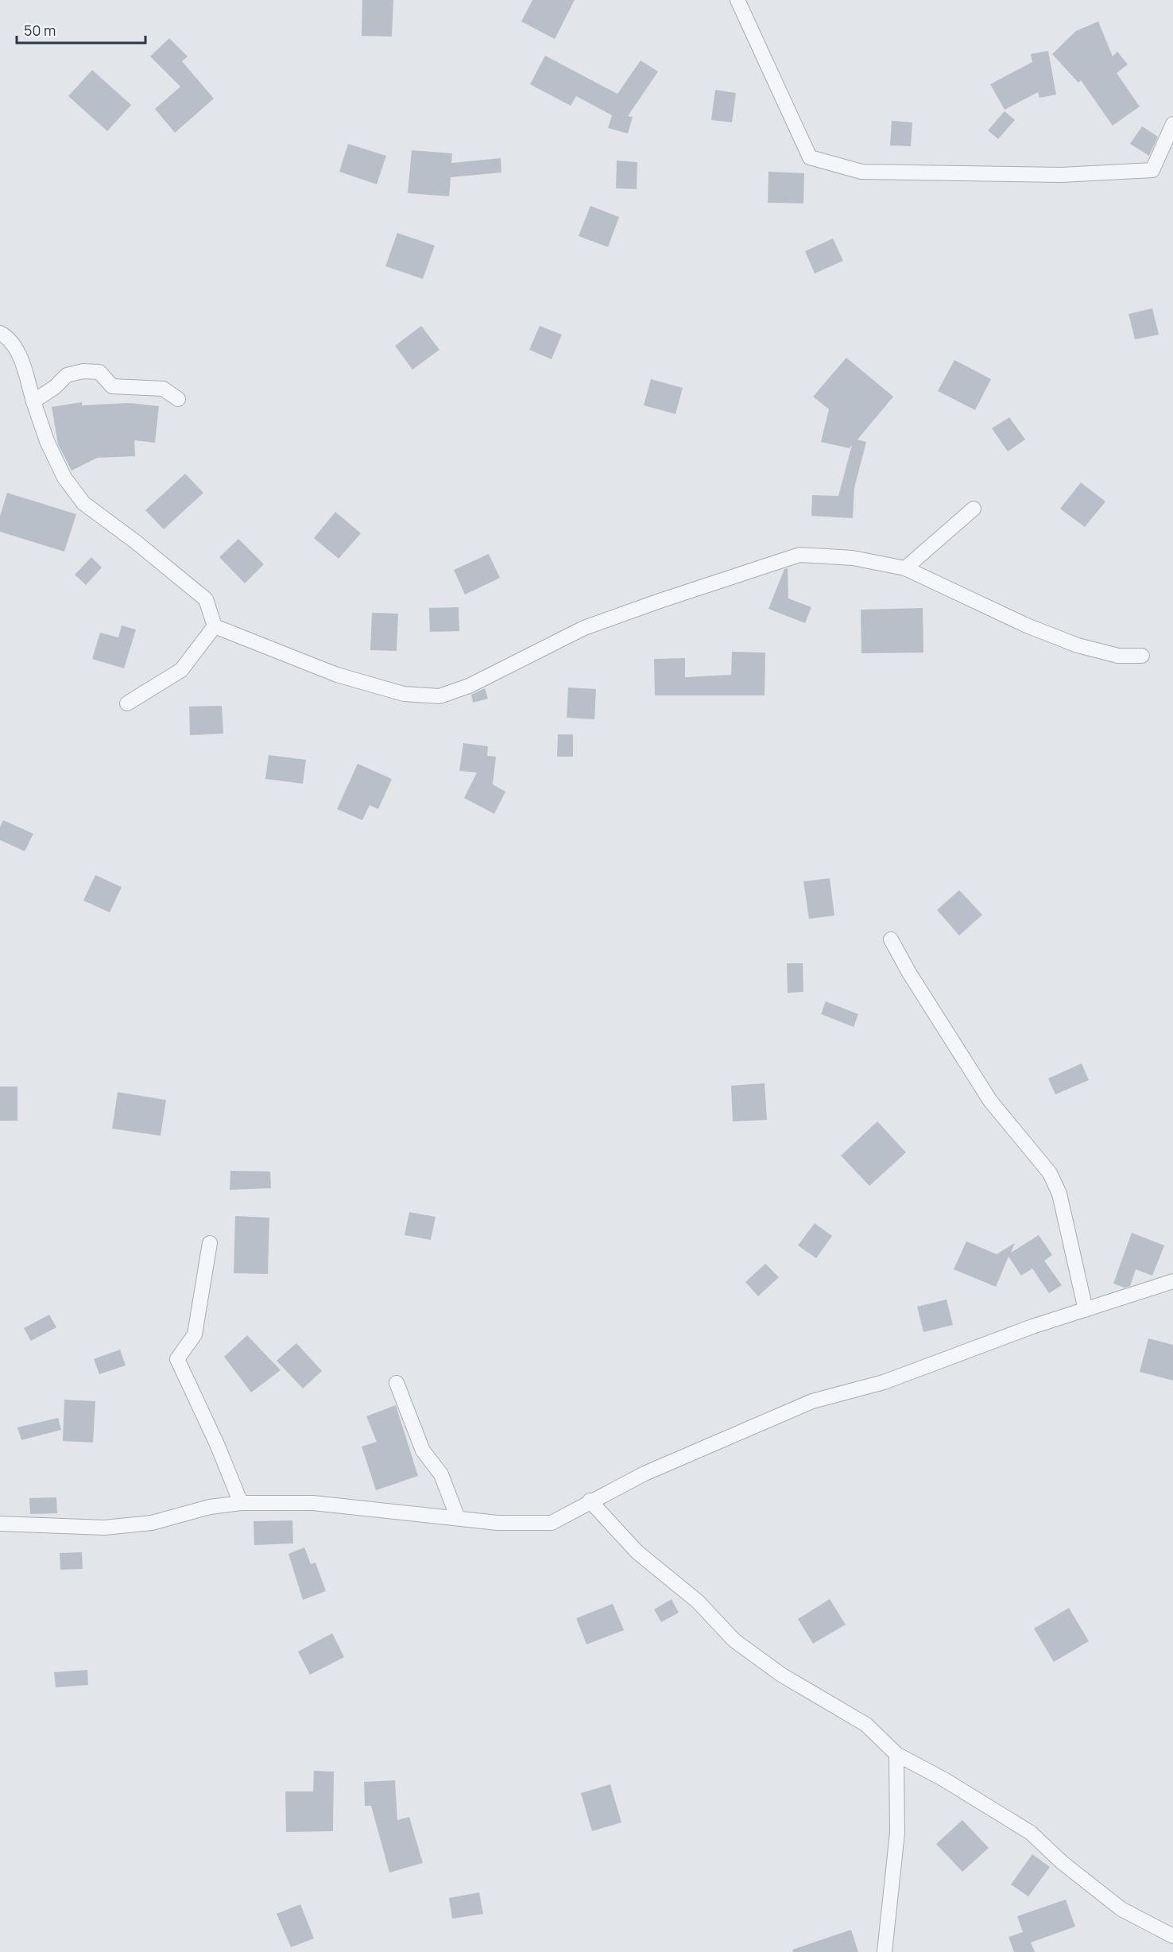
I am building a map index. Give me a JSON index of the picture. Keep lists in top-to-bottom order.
{
  "scale_bar": "50 m"
}
